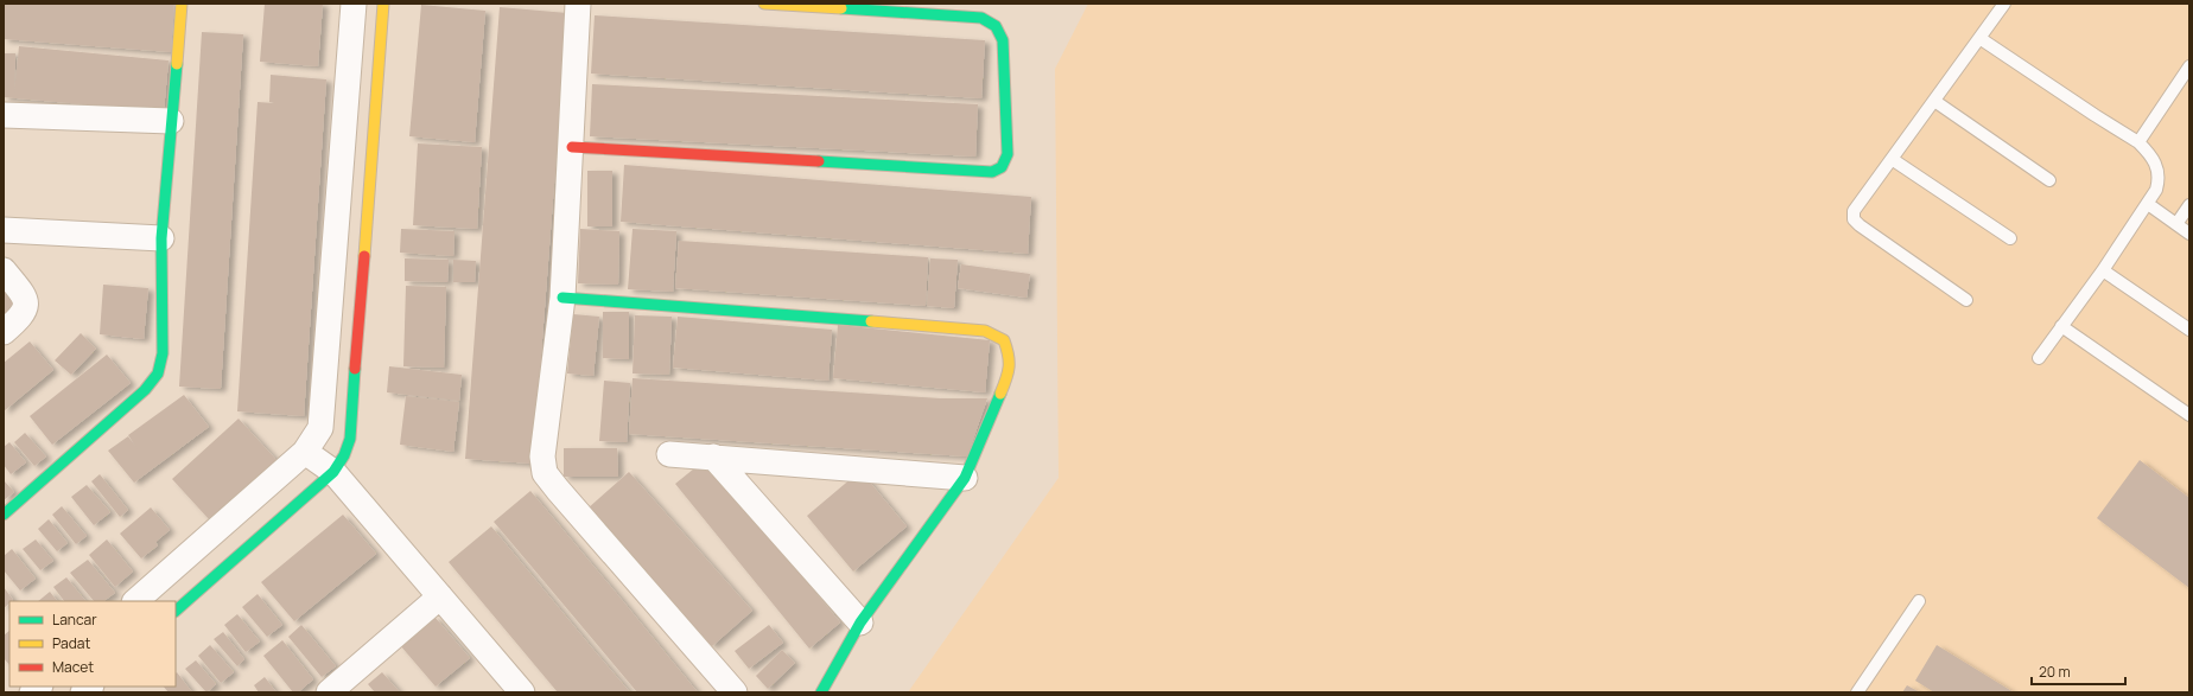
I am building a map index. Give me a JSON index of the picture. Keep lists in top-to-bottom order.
{
  "legend": ["Lancar", "Padat", "Macet"],
  "scale_bar": "20 m"
}
